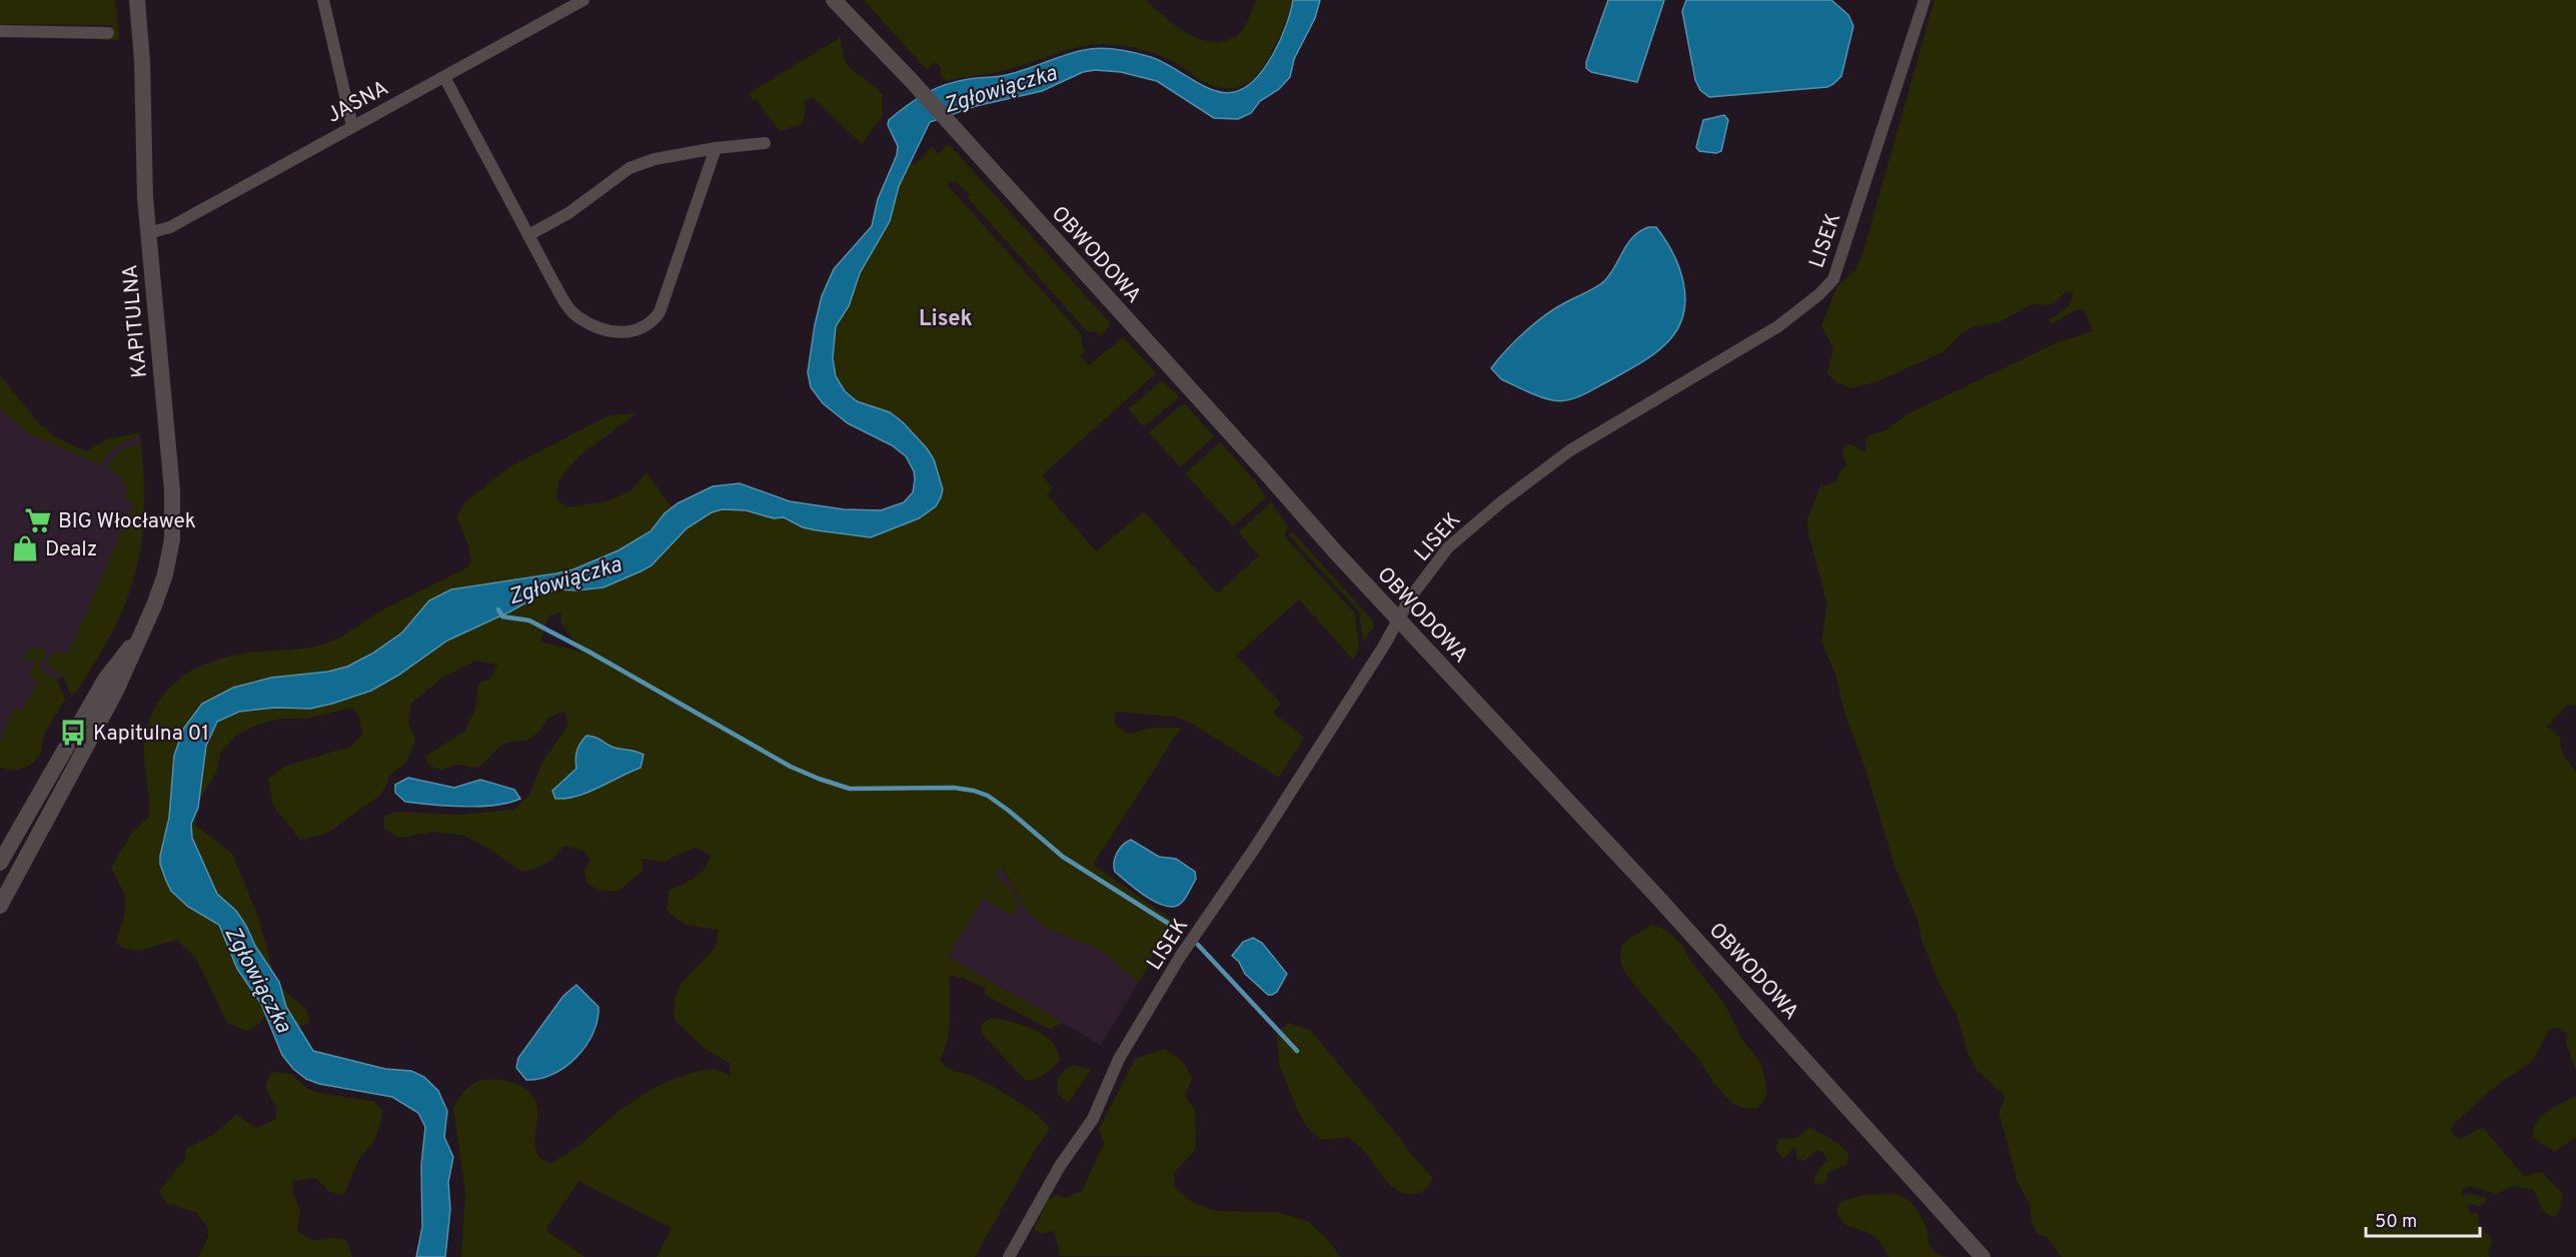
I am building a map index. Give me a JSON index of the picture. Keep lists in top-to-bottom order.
{
  "streets": {
    "street": [
      "JASNA",
      "LISEK",
      "OBWODOWA",
      "KAPITULNA"
    ]
  },
  "crossings": [
    ["JASNA", "KAPITULNA"],
    ["LISEK", "OBWODOWA"]
  ],
  "districts": ["Lisek"],
  "water": ["Zgłowiączka"],
  "places": {
    "supermarket": ["BIG Włocławek"],
    "shop": ["Dealz"],
    "bus stop": ["Kapitulna 01"]
  },
  "scale_bar": "50 m"
}
